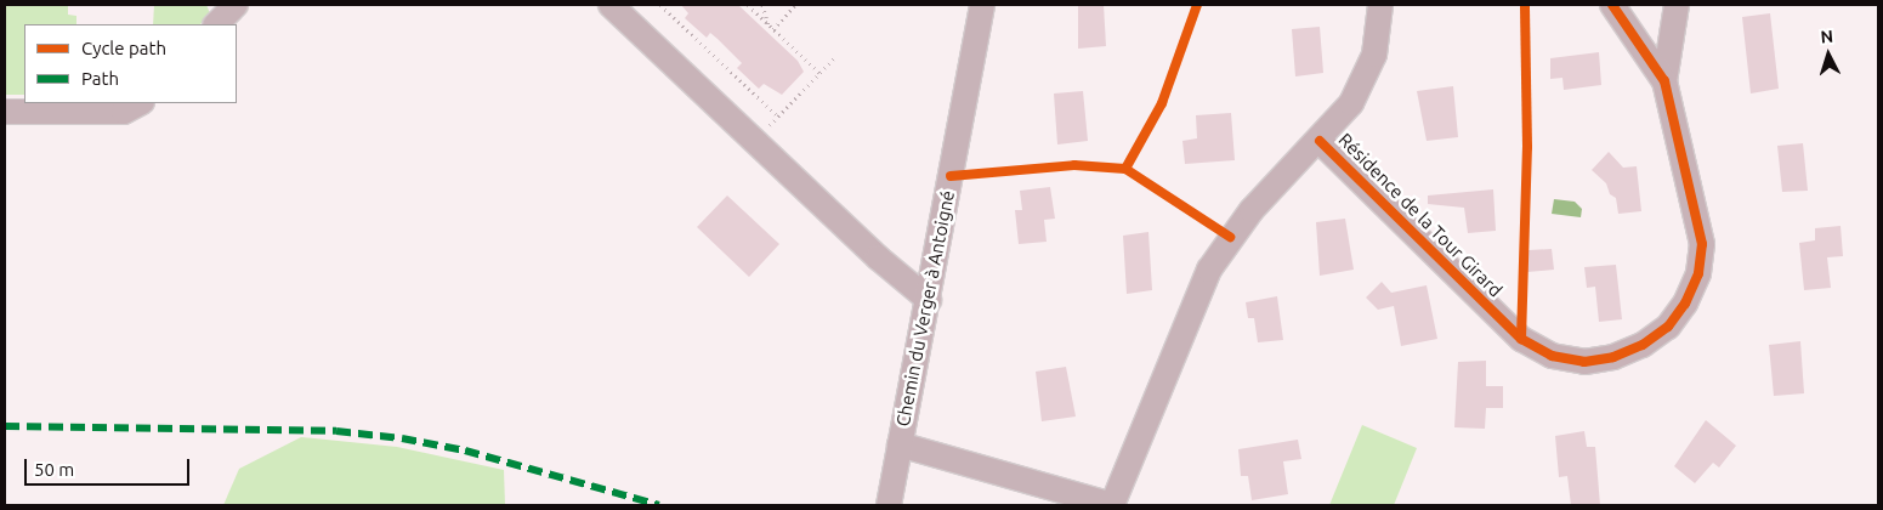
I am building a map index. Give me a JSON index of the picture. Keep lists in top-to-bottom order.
{
  "streets": {
    "street": ["Résidence de la Tour Girard", "Chemin du Verger à Antoigné"]
  },
  "legend": ["Cycle path", "Path"],
  "scale_bar": "50 m",
  "north": "top"
}
